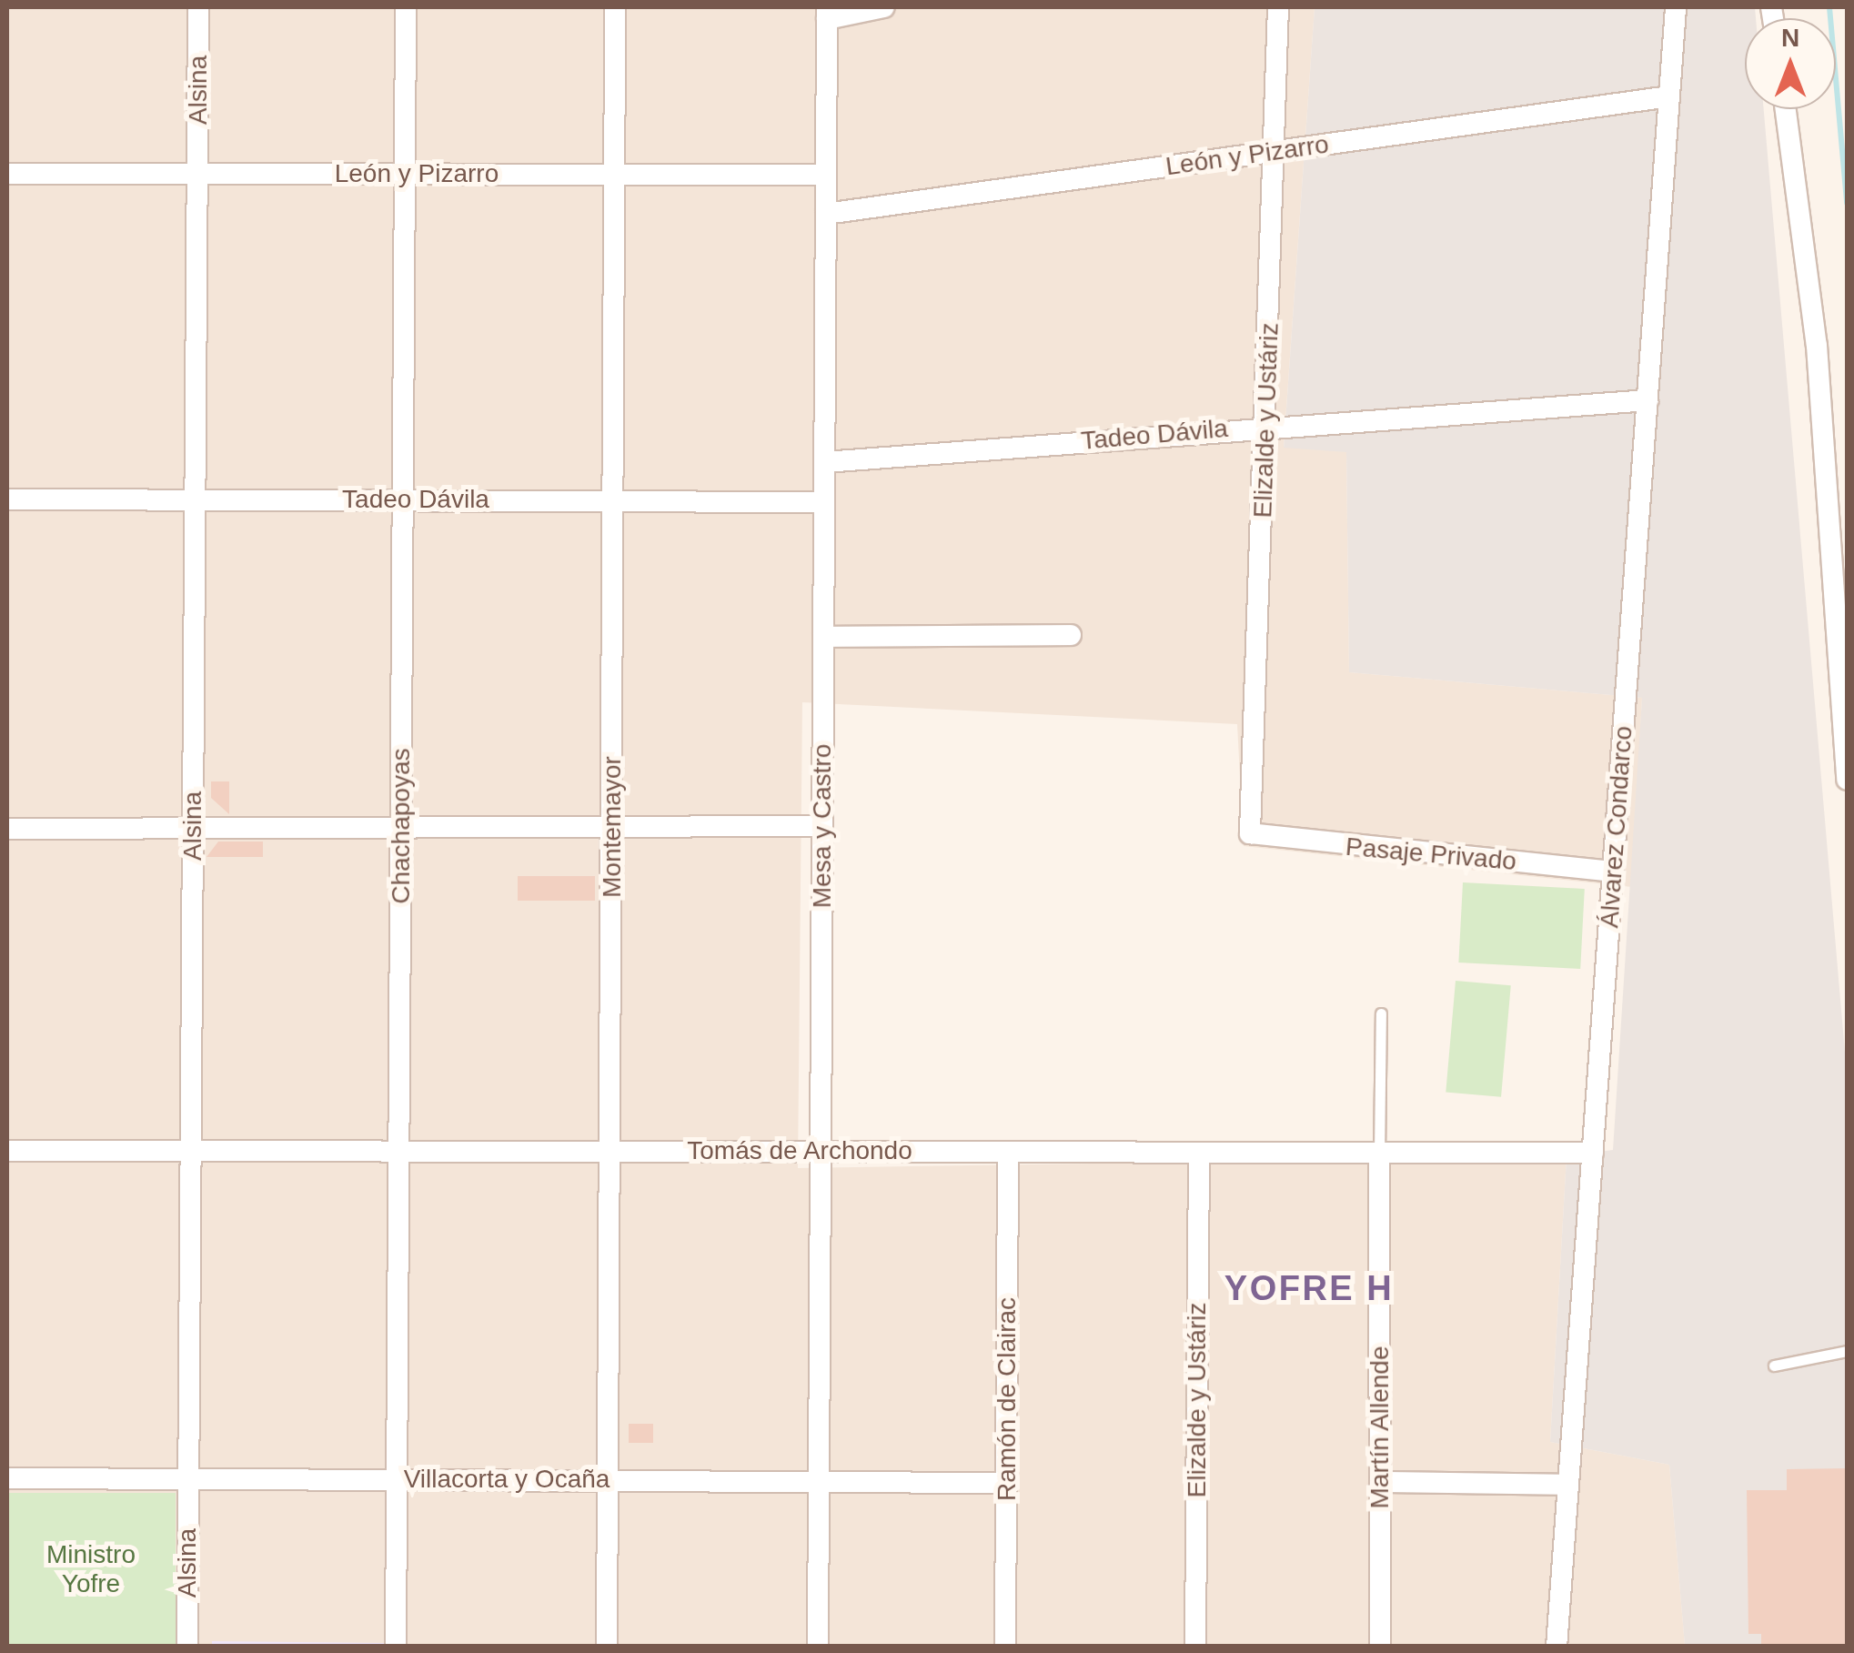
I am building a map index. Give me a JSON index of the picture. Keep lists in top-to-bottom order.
{
  "streets": {
    "street": [
      "Alsina",
      "León y Pizarro",
      "Elizalde y Ustáriz",
      "Tadeo Dávila",
      "Chachapoyas",
      "Mesa y Castro",
      "Montemayor",
      "Álvarez Condarco",
      "Pasaje Privado",
      "Tomás de Archondo",
      "Ramón de Clairac",
      "Martín Allende",
      "Villacorta y Ocaña"
    ]
  },
  "crossings": [
    ["Alsina", "León y Pizarro"],
    ["Alsina", "Tadeo Dávila"],
    ["Alsina", "Tomás de Archondo"],
    ["Alsina", "Villacorta y Ocaña"],
    ["León y Pizarro", "Elizalde y Ustáriz"],
    ["León y Pizarro", "Chachapoyas"],
    ["León y Pizarro", "Mesa y Castro"],
    ["León y Pizarro", "Montemayor"],
    ["León y Pizarro", "Álvarez Condarco"],
    ["Elizalde y Ustáriz", "Tadeo Dávila"],
    ["Elizalde y Ustáriz", "Pasaje Privado"],
    ["Elizalde y Ustáriz", "Tomás de Archondo"],
    ["Tadeo Dávila", "Chachapoyas"],
    ["Tadeo Dávila", "Mesa y Castro"],
    ["Tadeo Dávila", "Montemayor"],
    ["Tadeo Dávila", "Álvarez Condarco"],
    ["Chachapoyas", "Tomás de Archondo"],
    ["Chachapoyas", "Villacorta y Ocaña"],
    ["Mesa y Castro", "Tomás de Archondo"],
    ["Mesa y Castro", "Villacorta y Ocaña"],
    ["Montemayor", "Tomás de Archondo"],
    ["Montemayor", "Villacorta y Ocaña"],
    ["Álvarez Condarco", "Pasaje Privado"],
    ["Álvarez Condarco", "Tomás de Archondo"],
    ["Tomás de Archondo", "Ramón de Clairac"],
    ["Tomás de Archondo", "Martín Allende"],
    ["Ramón de Clairac", "Villacorta y Ocaña"]
  ],
  "districts": ["YOFRE H"],
  "parks": ["Ministro Yofre"],
  "north": "top"
}
